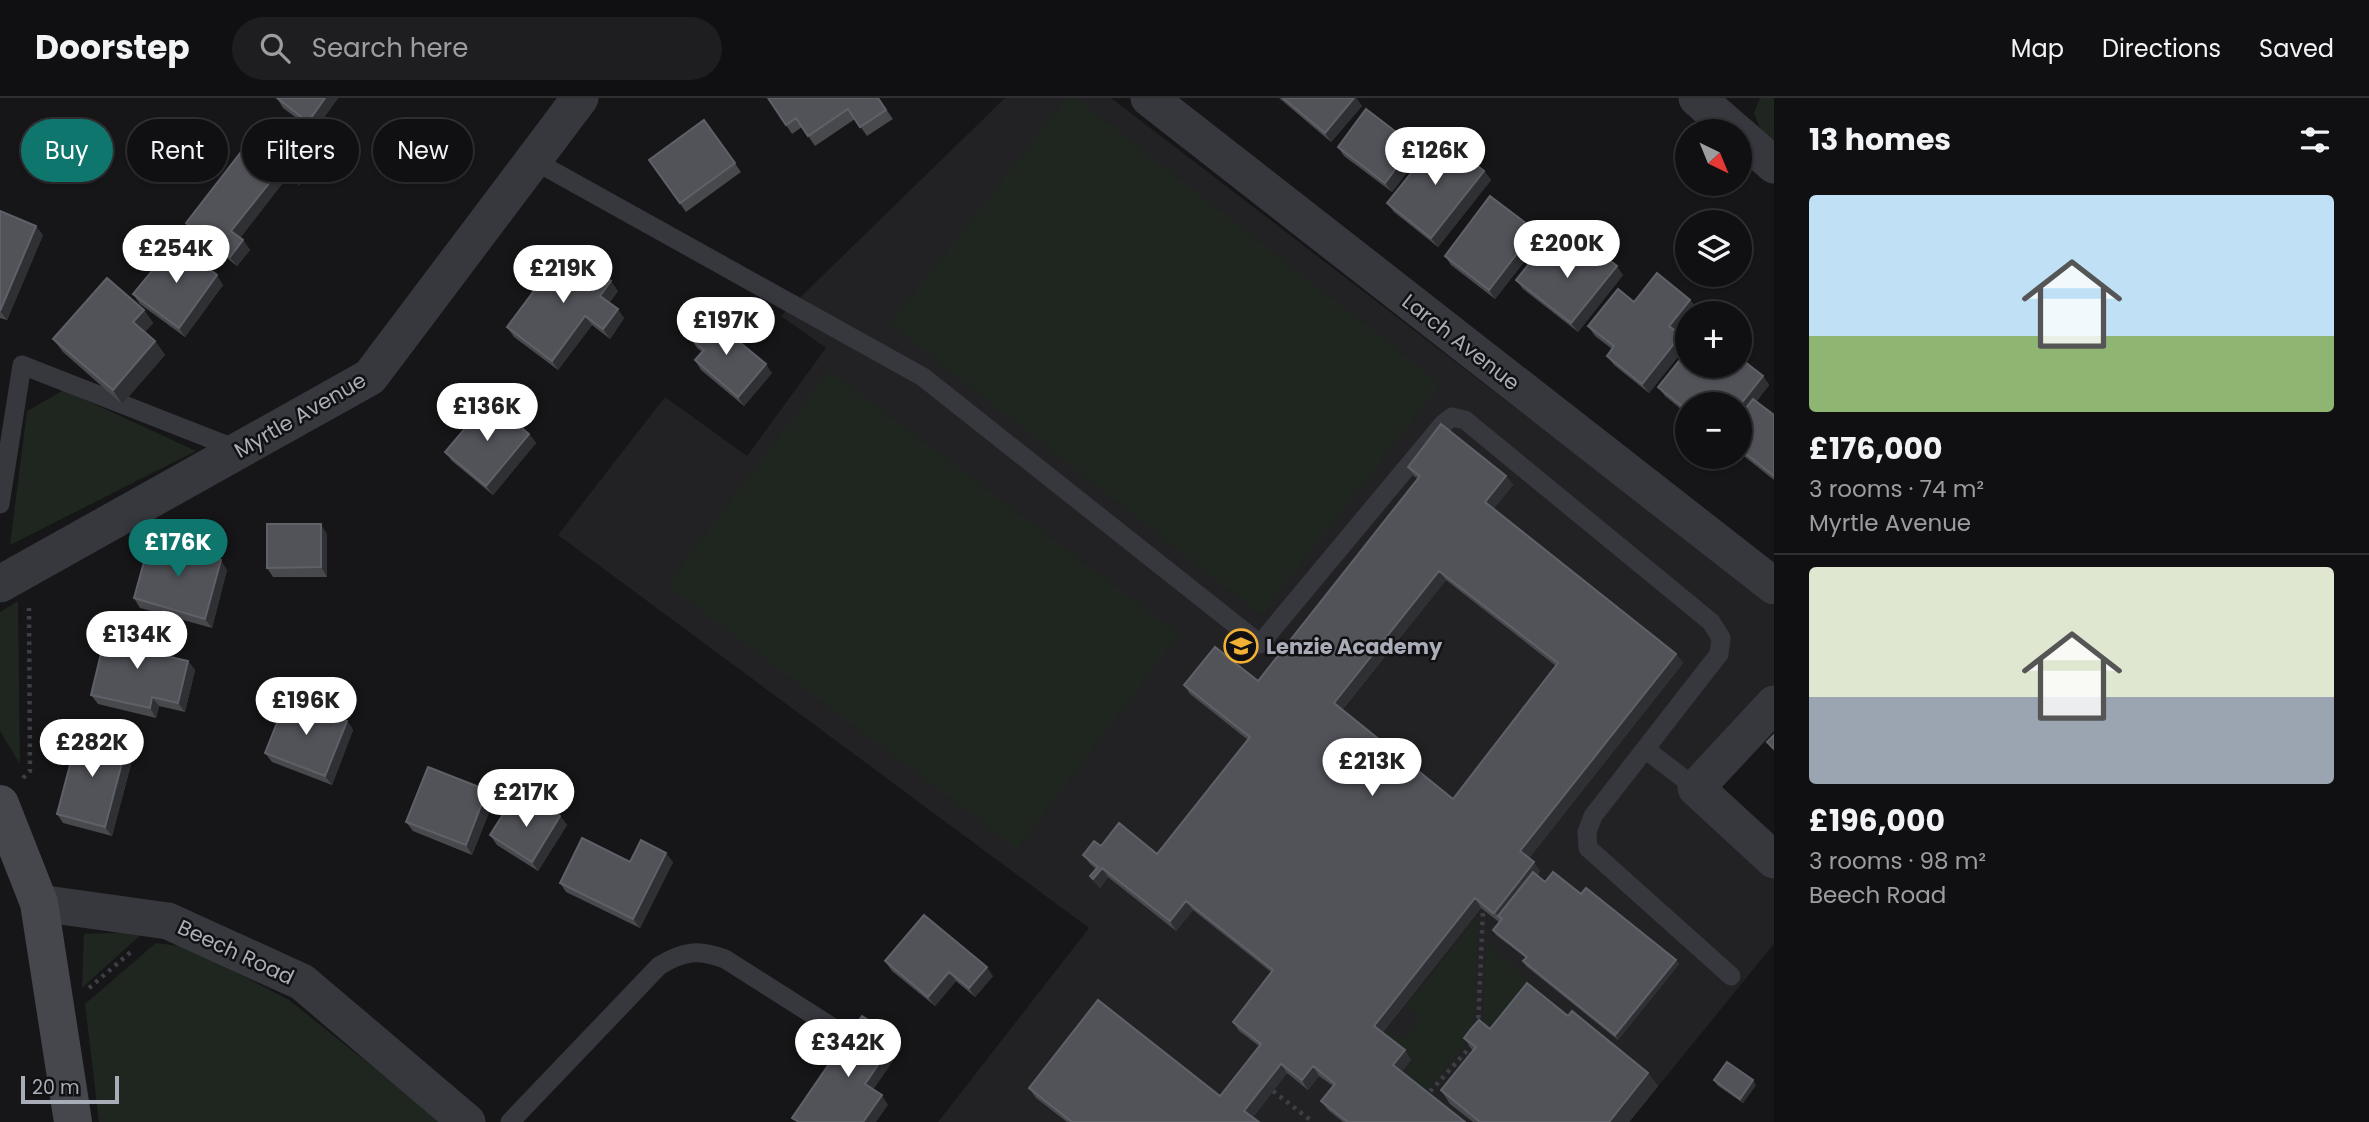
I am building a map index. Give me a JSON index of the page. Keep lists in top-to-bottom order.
{
  "streets": {
    "street": ["Larch Avenue", "Myrtle Avenue", "Beech Road"]
  },
  "places": {
    "school or university": ["Lenzie Academy"]
  },
  "scale_bar": "20 m",
  "north": "bottom right",
  "page": {
    "header": "Doorstep",
    "search": "Search here",
    "nav": ["Map", "Directions", "Saved"],
    "heading": "13 homes",
    "map_buttons": ["+", "−"],
    "chip": [
      "Buy",
      "Rent",
      "Filters",
      "New"
    ],
    "price": [
      "£126K",
      "£200K",
      "£254K",
      "£219K",
      "£197K",
      "£136K",
      "£176K",
      "£134K",
      "£196K",
      "£282K",
      "£213K",
      "£217K",
      "£342K"
    ],
    "list": [
      {
        "name": "£176,000",
        "note": "3 rooms · 74 m² · Myrtle Avenue"
      },
      {
        "name": "£196,000",
        "note": "3 rooms · 98 m² · Beech Road"
      }
    ],
    "scale": "20 m"
  }
}
